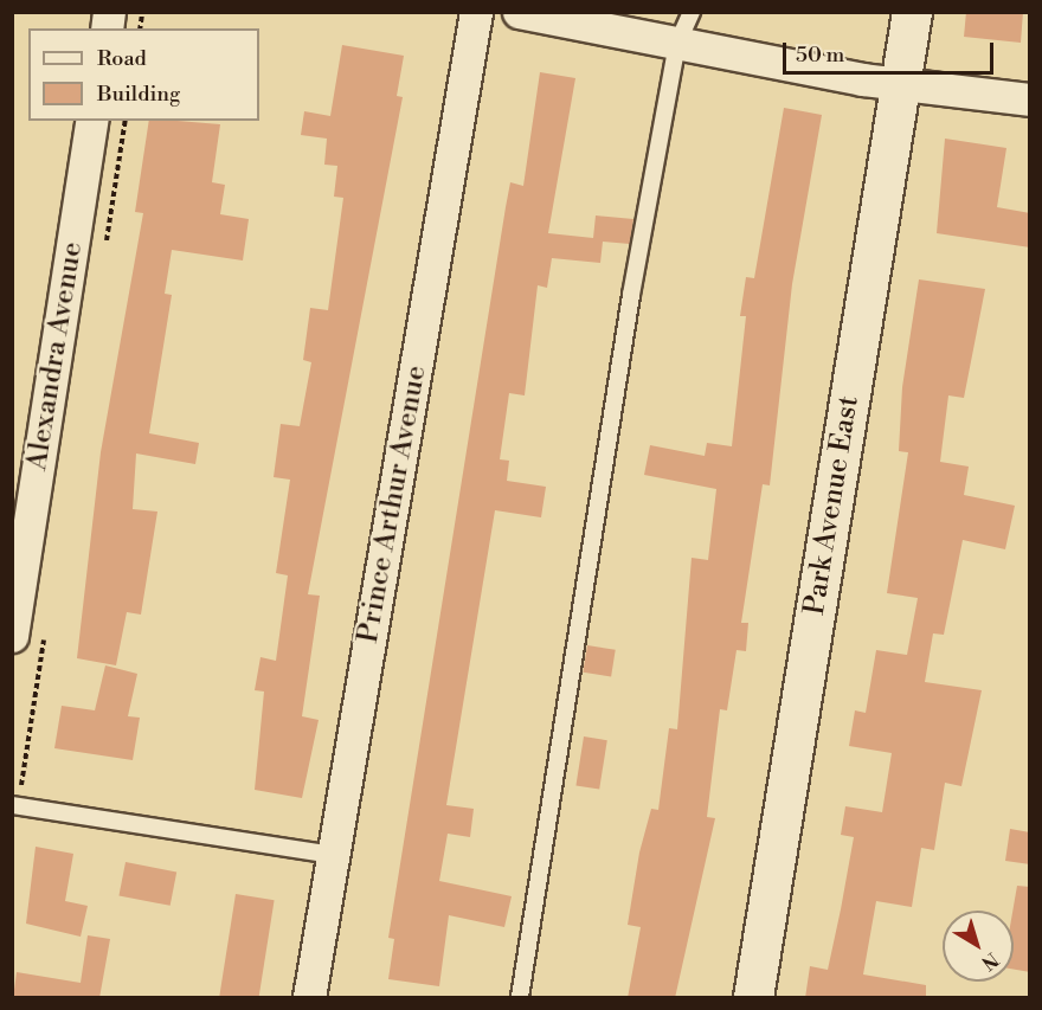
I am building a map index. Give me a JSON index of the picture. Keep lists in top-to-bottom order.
{
  "streets": {
    "main road": ["Park Avenue East"],
    "street": ["Alexandra Avenue", "Prince Arthur Avenue"]
  },
  "legend": ["Road", "Building"],
  "scale_bar": "50 m",
  "north": "bottom right"
}
